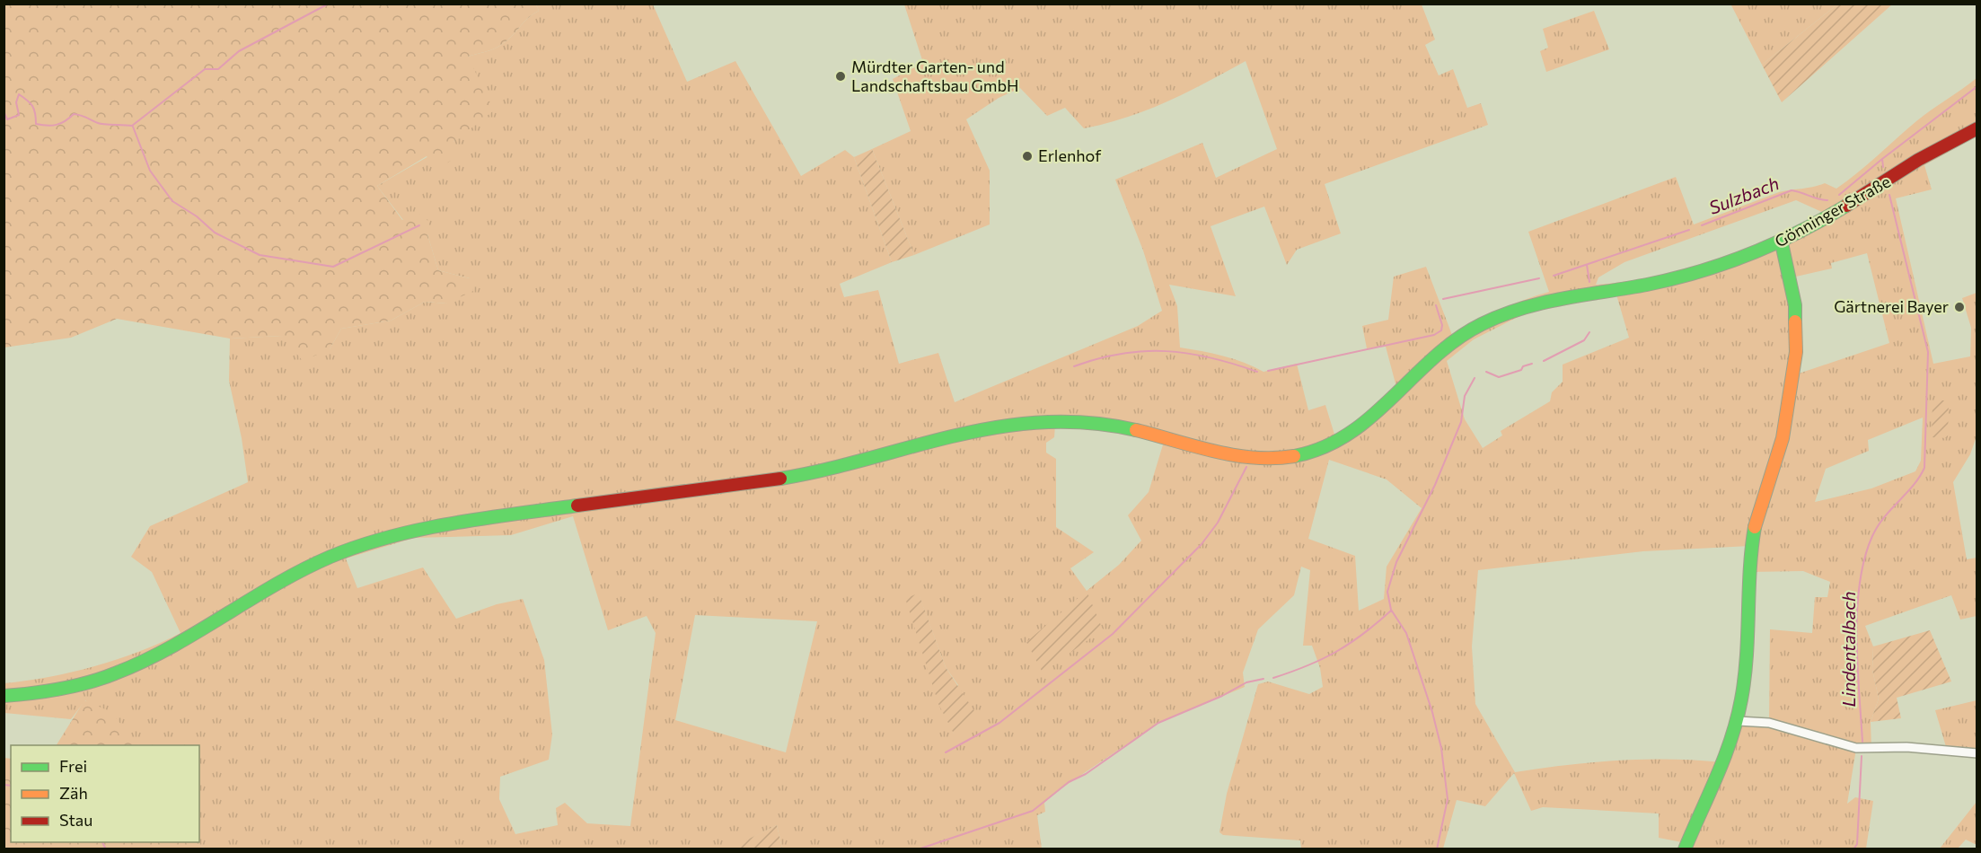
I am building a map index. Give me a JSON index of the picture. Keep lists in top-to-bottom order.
{
  "streets": {
    "street": ["Gönninger Straße"]
  },
  "water": ["Sulzbach", "Lindentalbach"],
  "places": ["Mürdter Garten- und Landschaftsbau GmbH", "Erlenhof", "Gärtnerei Bayer"],
  "legend": ["Frei", "Zäh", "Stau"]
}
